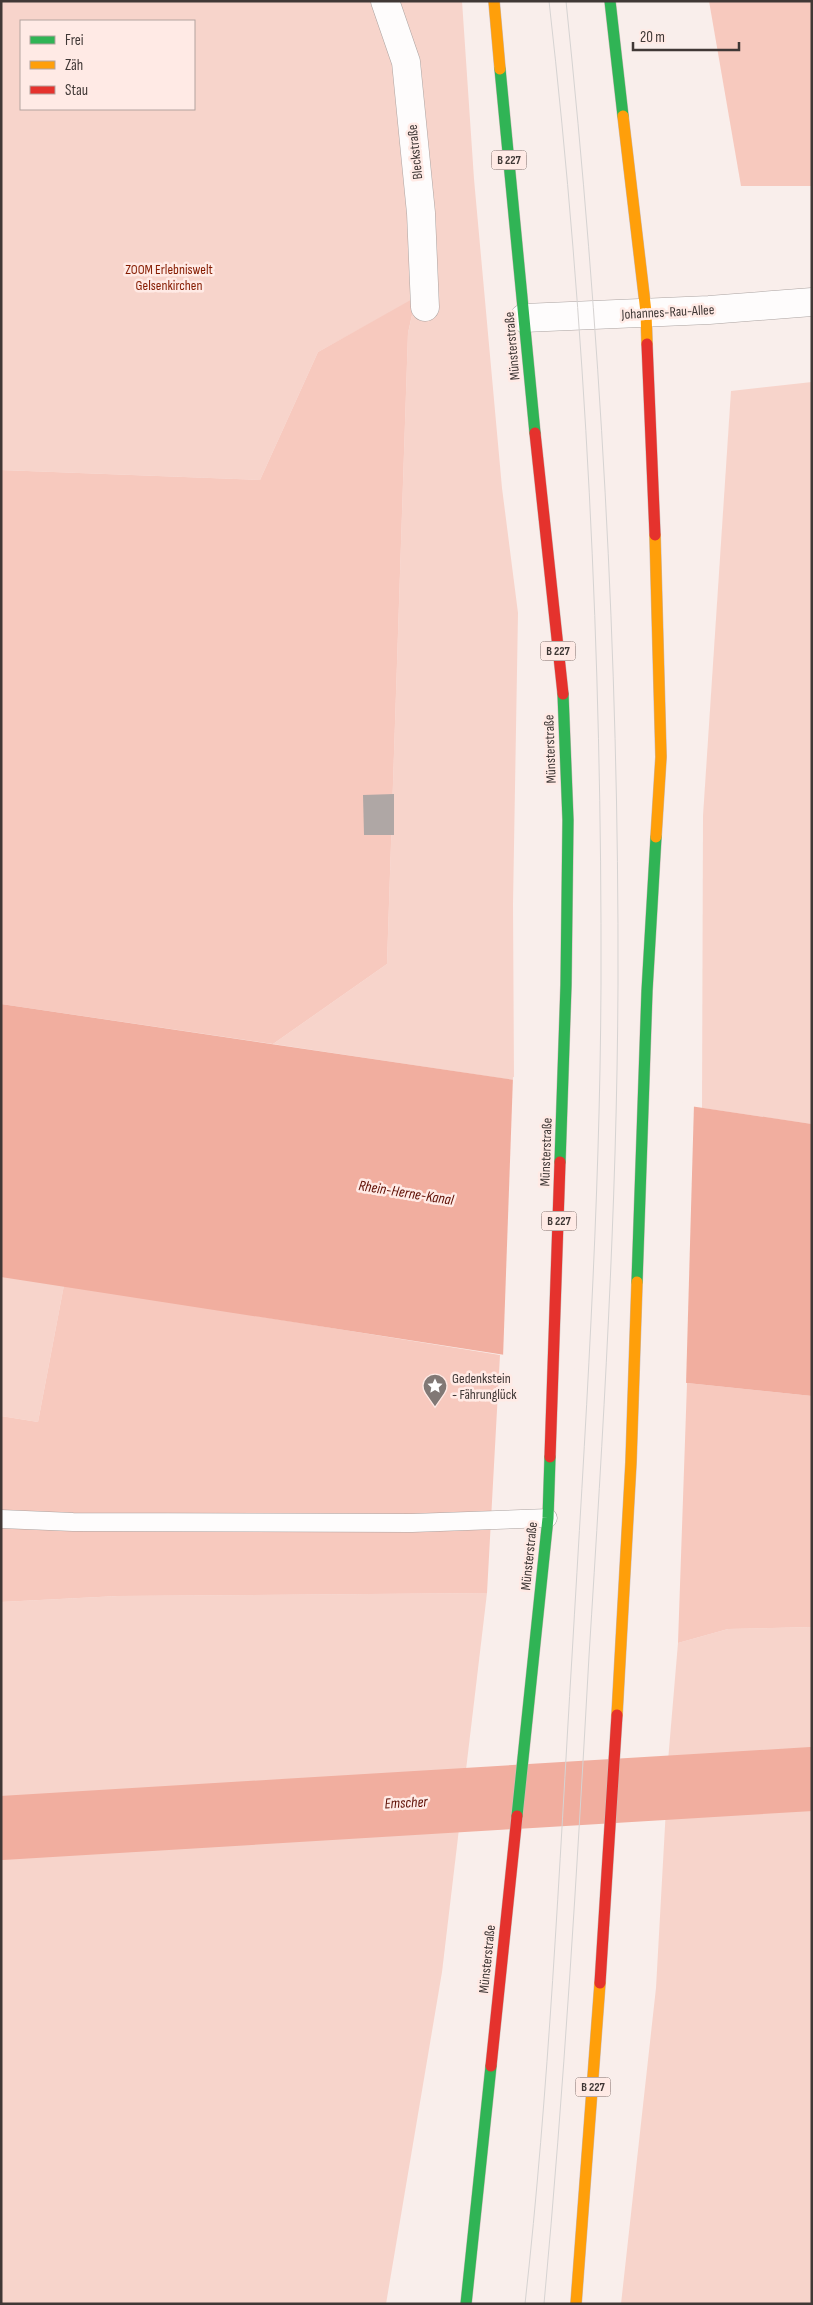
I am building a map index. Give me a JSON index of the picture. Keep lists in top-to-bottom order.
{
  "streets": {
    "main road": ["B 227", "Münsterstraße"],
    "street": ["Bleckstraße", "Johannes-Rau-Allee"]
  },
  "crossings": [
    ["B 227", "Johannes-Rau-Allee"],
    ["Johannes-Rau-Allee", "Münsterstraße"]
  ],
  "water": ["Rhein-Herne-Kanal", "Emscher"],
  "parks": ["ZOOM Erlebniswelt Gelsenkirchen"],
  "places": {
    "place": ["Gedenkstein - Fährunglück"]
  },
  "legend": ["Frei", "Zäh", "Stau"],
  "scale_bar": "20 m"
}
